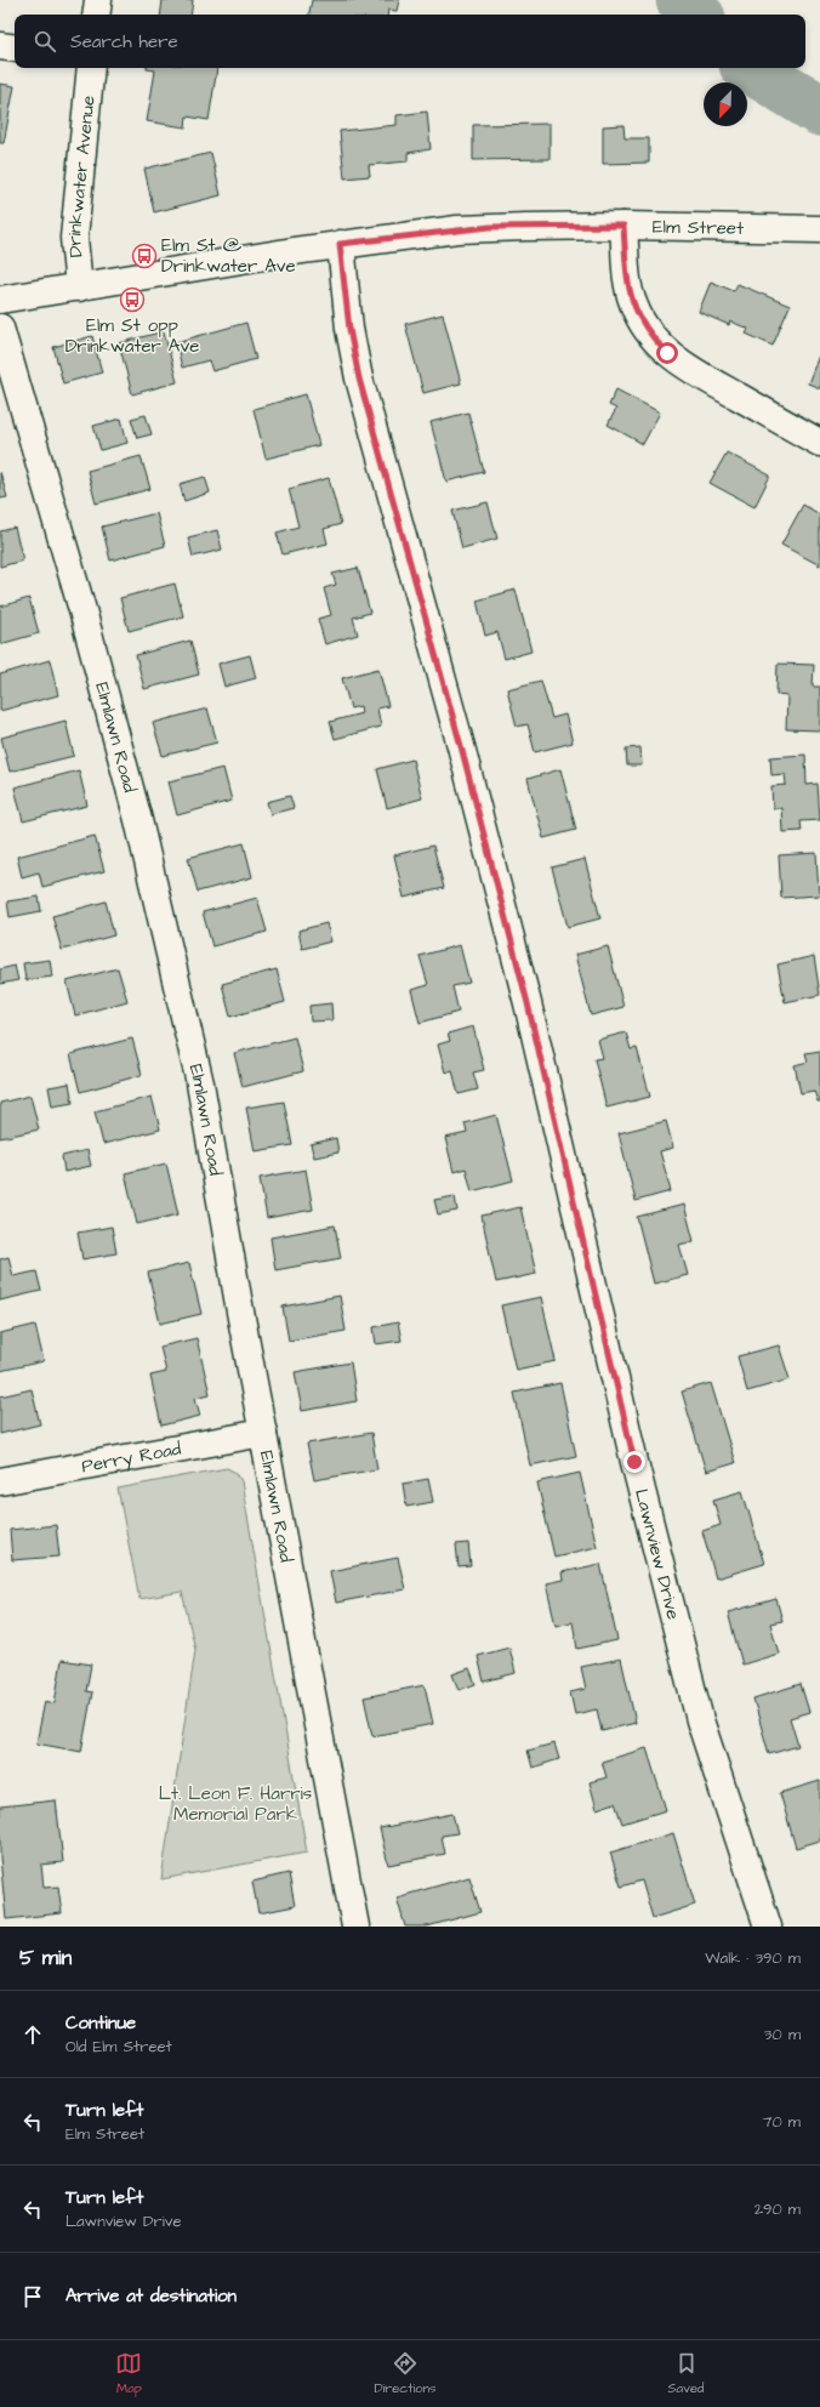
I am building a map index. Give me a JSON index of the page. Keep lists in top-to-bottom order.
{
  "streets": {
    "street": [
      "Drinkwater Avenue",
      "Elm Street",
      "Elmlawn Road",
      "Perry Road",
      "Lawnview Drive"
    ]
  },
  "crossings": [
    ["Drinkwater Avenue", "Elm Street"],
    ["Elm Street", "Lawnview Drive"],
    ["Elmlawn Road", "Perry Road"]
  ],
  "parks": ["Lt. Leon F. Harris Memorial Park"],
  "places": {
    "bus stop": ["Elm St @ Drinkwater Ave", "Elm St opp Drinkwater Ave"]
  },
  "north": "bottom left",
  "page": {
    "search": "Search here",
    "heading": ["5 min", "Walk · 390 m"],
    "list": [
      ["Continue", "Old Elm Street", "30 m"],
      ["Turn left", "Elm Street", "70 m"],
      ["Turn left", "Lawnview Drive", "290 m"],
      "Arrive at destination"
    ],
    "nav": ["Map", "Directions", "Saved"]
  }
}
